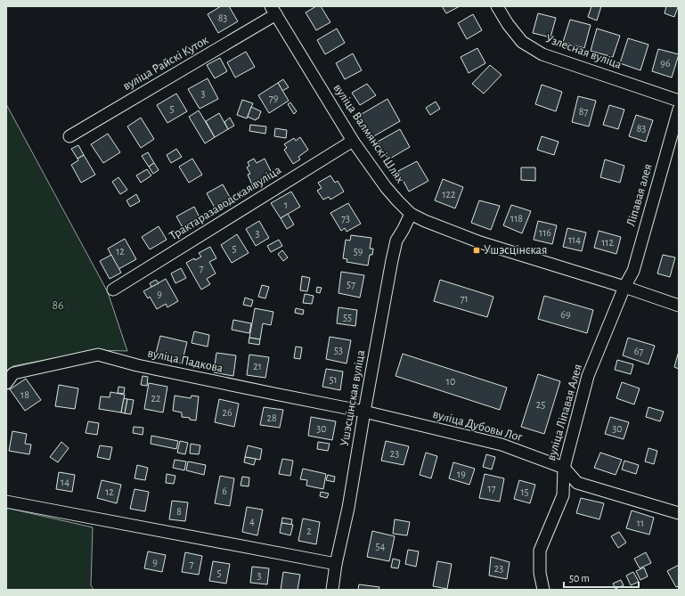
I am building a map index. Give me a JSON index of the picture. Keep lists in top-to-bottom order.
{
  "streets": {
    "street": [
      "Узлесная вуліца",
      "вуліца Райскі Куток",
      "вуліца Валмянскі Шлях",
      "Ліпавая алея",
      "Трактаразаводская вуліца",
      "вуліца Падкова",
      "Ушэсцінская вуліца",
      "вуліца Ліпавая Алея",
      "вуліца Дубовы Лог"
    ]
  },
  "crossings": [
    ["вуліца Райскі Куток", "вуліца Валмянскі Шлях"],
    ["вуліца Валмянскі Шлях", "Ліпавая алея"],
    ["вуліца Валмянскі Шлях", "Трактаразаводская вуліца"],
    ["вуліца Валмянскі Шлях", "Ушэсцінская вуліца"],
    ["вуліца Валмянскі Шлях", "вуліца Ліпавая Алея"],
    ["Ліпавая алея", "вуліца Ліпавая Алея"],
    ["вуліца Падкова", "Ушэсцінская вуліца"],
    ["вуліца Падкова", "вуліца Дубовы Лог"],
    ["Ушэсцінская вуліца", "вуліца Дубовы Лог"],
    ["вуліца Ліпавая Алея", "вуліца Дубовы Лог"]
  ],
  "parks": ["86"],
  "places": {
    "transit": ["Ушэсцінская"]
  },
  "house_numbers": [
    "83",
    "96",
    "3",
    "79",
    "5",
    "87",
    "83",
    "122",
    "1",
    "73",
    "118",
    "116",
    "3",
    "114",
    "112",
    "5",
    "12",
    "59",
    "7",
    "57",
    "9",
    "71",
    "69",
    "55",
    "53",
    "67",
    "21",
    "51",
    "10",
    "18",
    "22",
    "25",
    "26",
    "28",
    "30",
    "30",
    "23",
    "19",
    "14",
    "17",
    "6",
    "12",
    "15",
    "8",
    "4",
    "11",
    "2",
    "54",
    "9",
    "7",
    "23",
    "5",
    "3"
  ],
  "scale_bar": "50 m"
}
